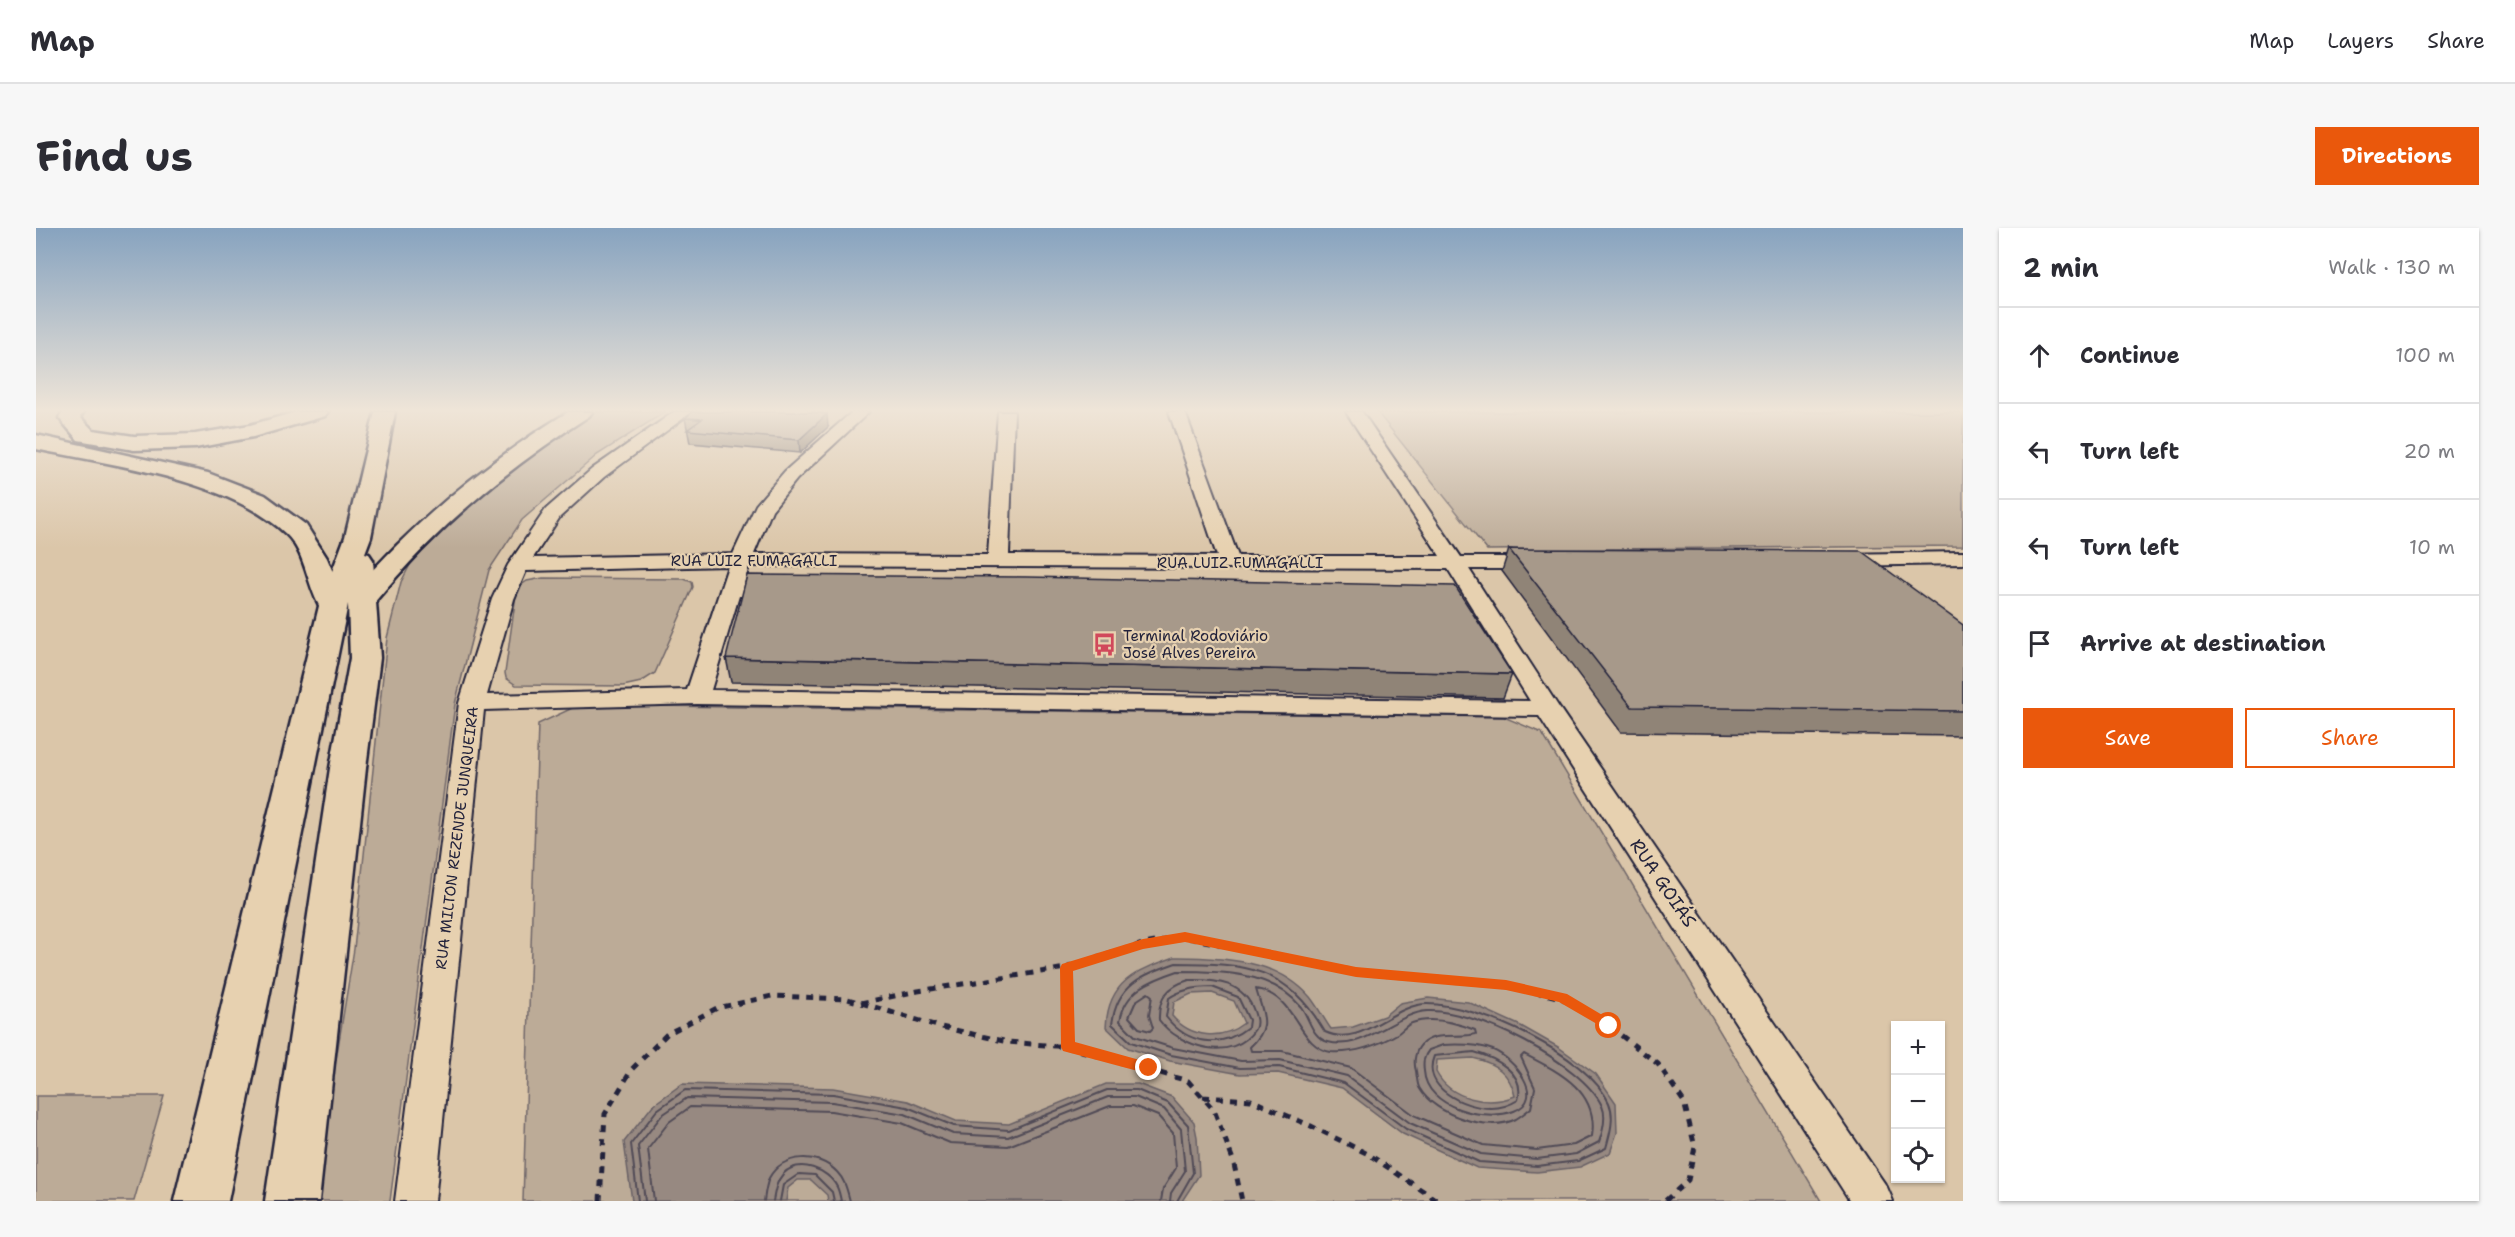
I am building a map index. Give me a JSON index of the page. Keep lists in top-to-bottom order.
{
  "streets": {
    "street": ["RUA LUIZ FUMAGALLI", "RUA MILTON REZENDE JUNQUEIRA", "RUA GOIÁS"]
  },
  "crossings": [
    ["RUA LUIZ FUMAGALLI", "RUA MILTON REZENDE JUNQUEIRA"],
    ["RUA LUIZ FUMAGALLI", "RUA GOIÁS"]
  ],
  "places": {
    "bus stop": ["Terminal Rodoviário José Alves Pereira"]
  },
  "page": {
    "header": "Map",
    "nav": ["Map", "Layers", "Share"],
    "buttons": [
      "Directions",
      ["Save", "Share"]
    ],
    "title": "Find us",
    "heading": ["2 min", "Walk · 130 m"],
    "list": [
      ["Continue", "100 m"],
      ["Turn left", "20 m"],
      ["Turn left", "10 m"],
      "Arrive at destination"
    ],
    "map_buttons": ["+", "−"]
  }
}
